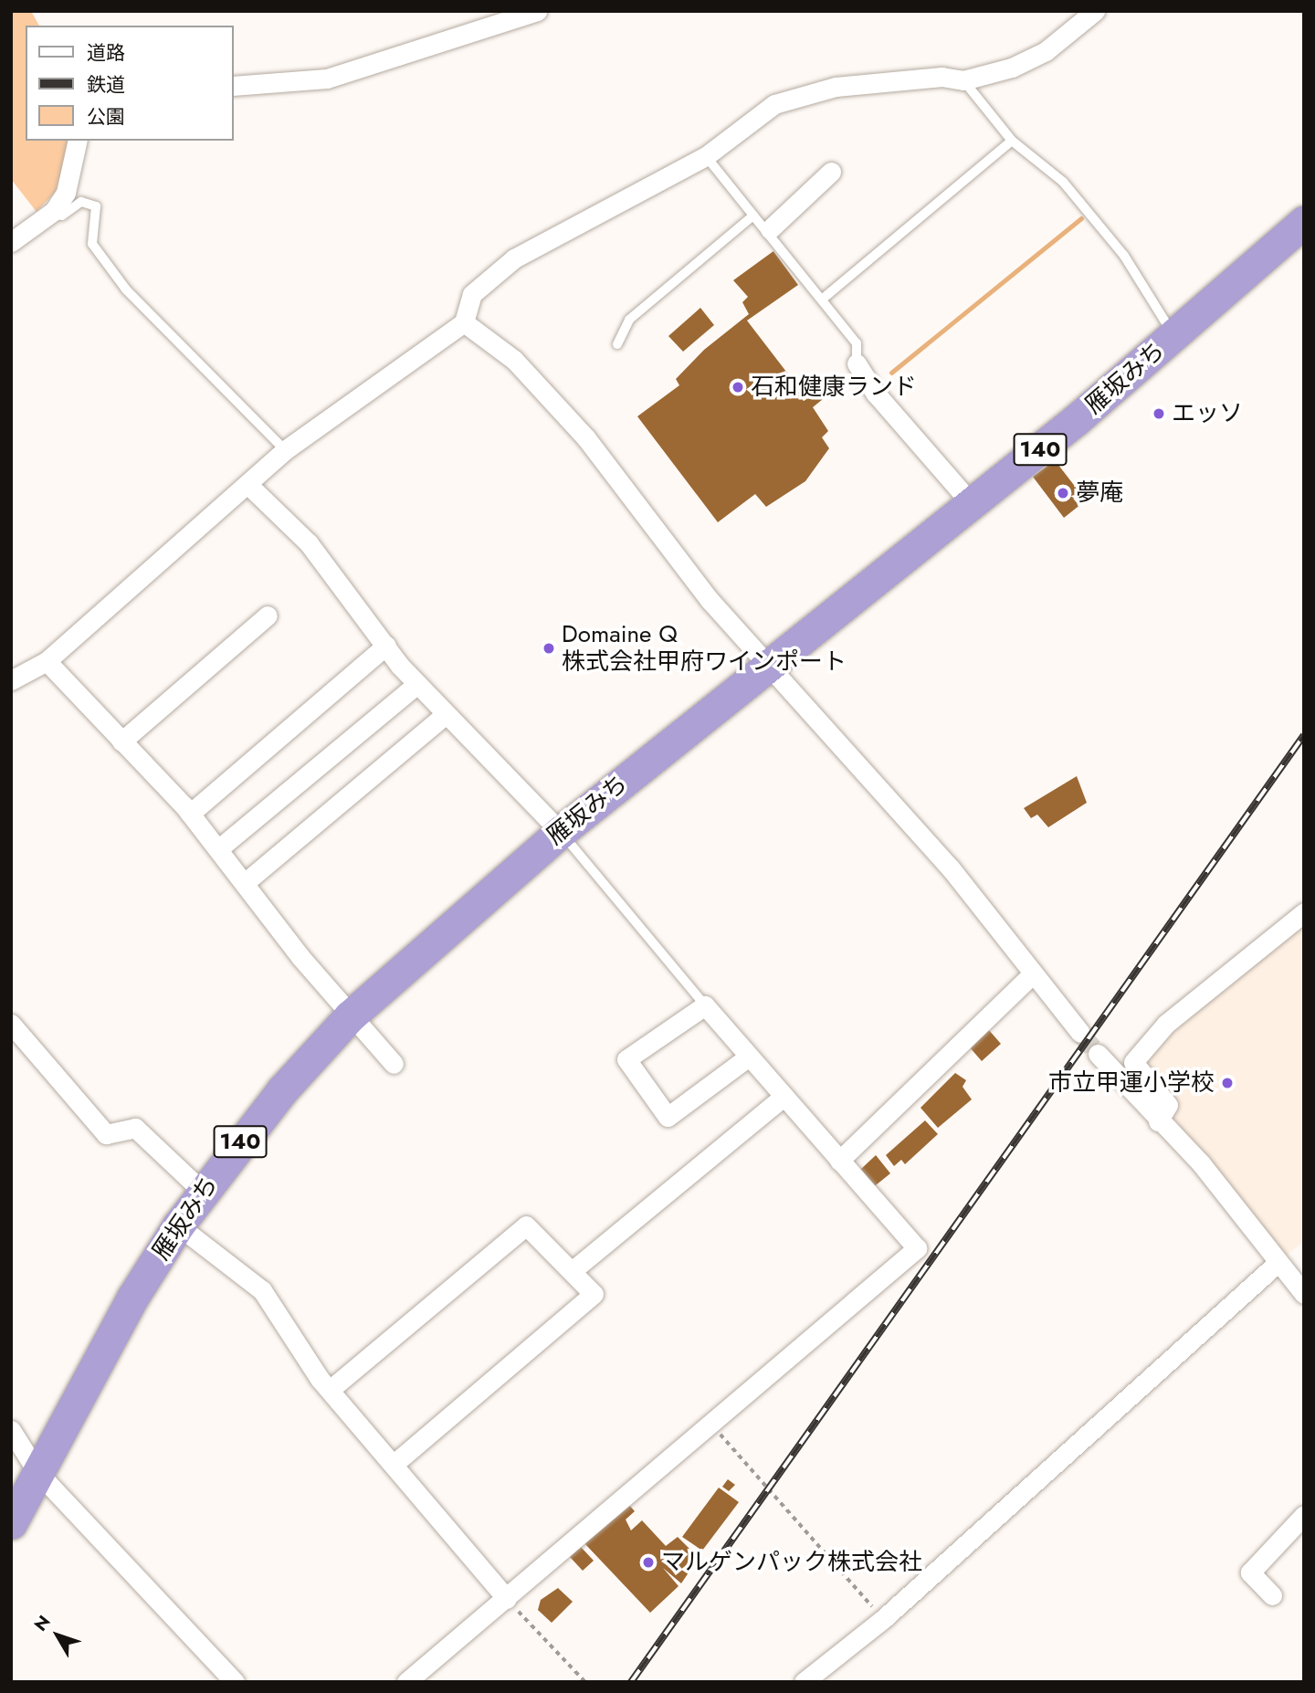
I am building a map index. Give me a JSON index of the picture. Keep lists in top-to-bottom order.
{
  "streets": {
    "highway": ["雁坂みち", "140"]
  },
  "places": [
    "石和健康ランド",
    "エッソ",
    "夢庵",
    "Domaine Q 株式会社甲府ワインポート",
    "市立甲運小学校",
    "マルゲンパック株式会社"
  ],
  "legend": ["道路", "鉄道", "公園"],
  "north": "top left"
}
